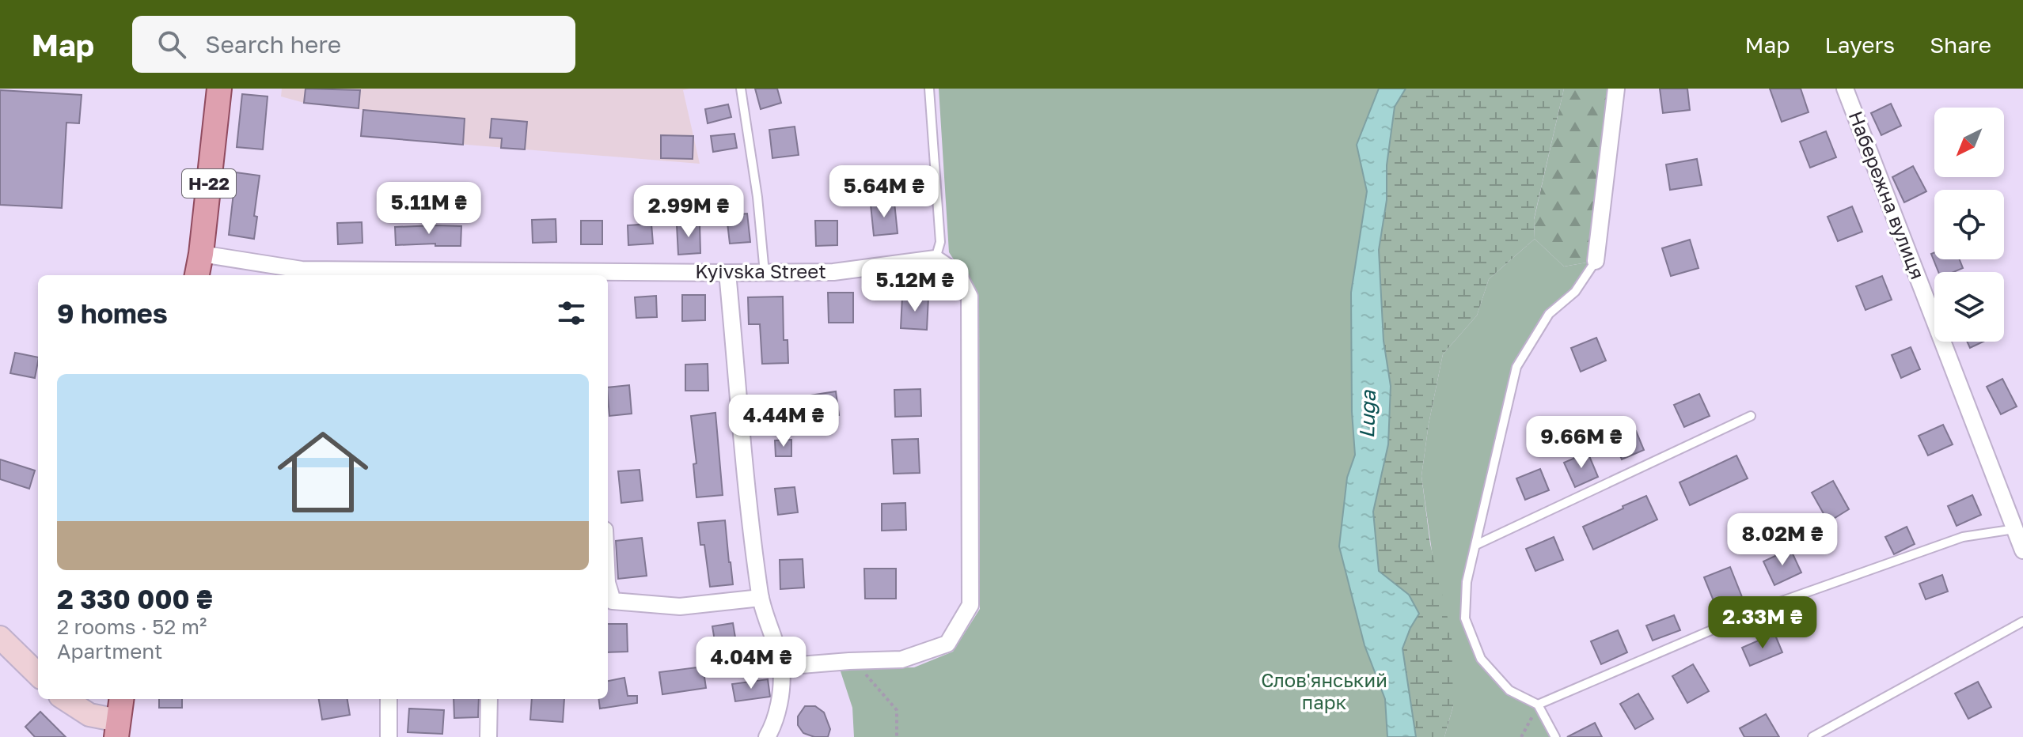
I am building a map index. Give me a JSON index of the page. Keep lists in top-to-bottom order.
{
  "streets": {
    "main road": ["Н-22"],
    "street": ["Набережна вулиця", "Kyivska Street"]
  },
  "crossings": [
    ["Н-22", "Kyivska Street"]
  ],
  "water": ["Luga"],
  "parks": ["Слов'янський парк"],
  "north": "bottom left",
  "page": {
    "header": "Map",
    "search": "Search here",
    "nav": ["Map", "Layers", "Share"],
    "price": [
      "5.64M ₴",
      "5.11M ₴",
      "2.99M ₴",
      "5.12M ₴",
      "4.44M ₴",
      "9.66M ₴",
      "8.02M ₴",
      "2.33M ₴",
      "4.04M ₴"
    ],
    "heading": "9 homes",
    "list": [
      {
        "name": "2 330 000 ₴",
        "note": "2 rooms · 52 m² · Apartment"
      }
    ]
  }
}
